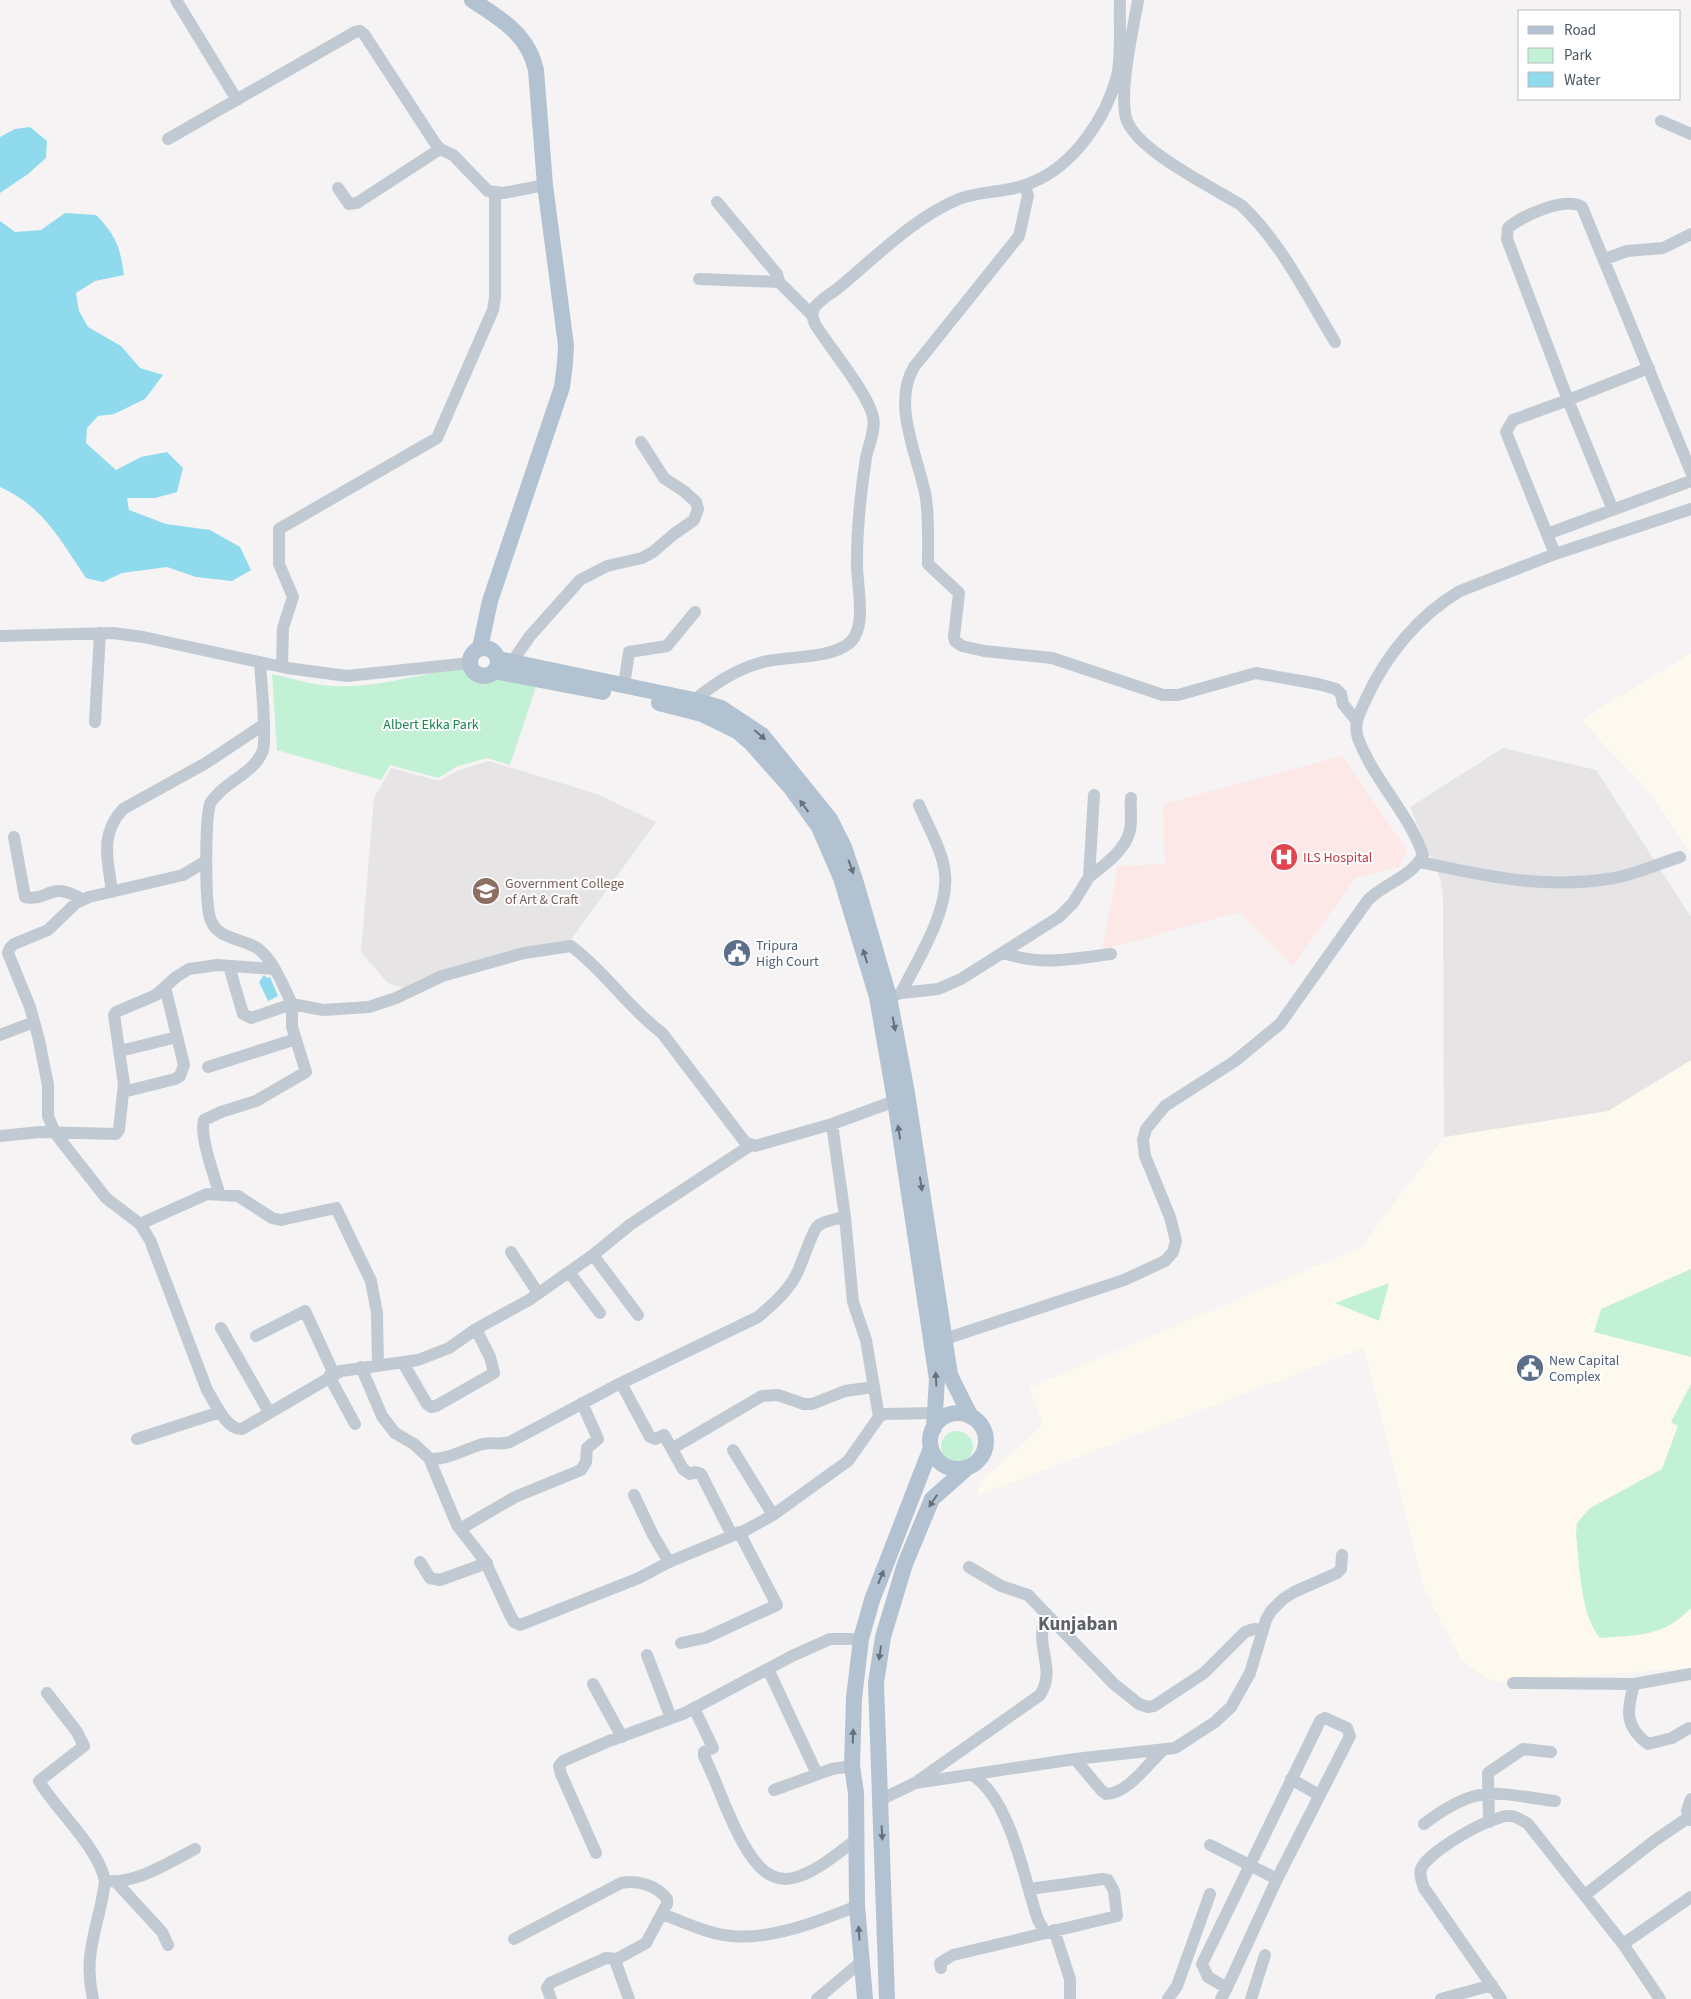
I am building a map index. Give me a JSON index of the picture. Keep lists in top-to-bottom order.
{
  "districts": ["Kunjaban"],
  "parks": ["Albert Ekka Park"],
  "places": {
    "hospital": ["ILS Hospital"],
    "school or university": ["Government College of Art & Craft"],
    "public building": ["Tripura High Court", "New Capital Complex"]
  },
  "legend": ["Road", "Park", "Water"]
}
